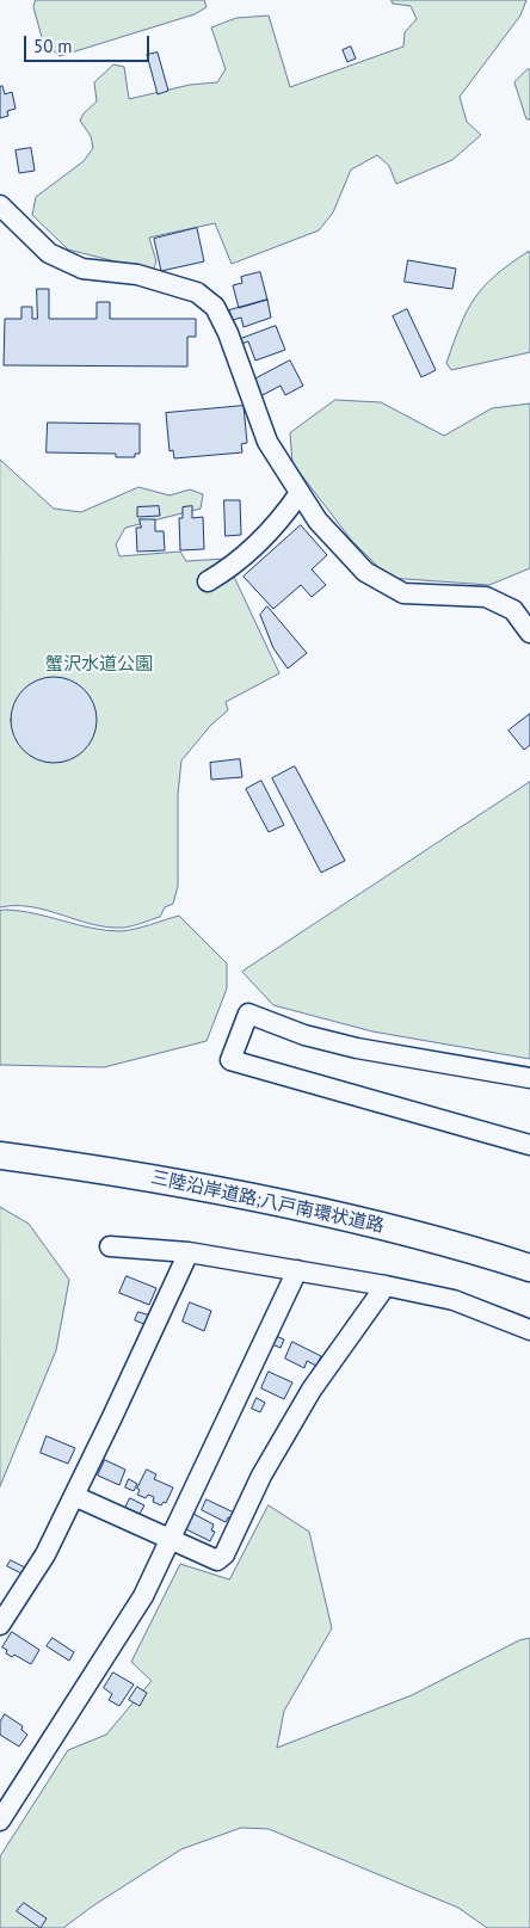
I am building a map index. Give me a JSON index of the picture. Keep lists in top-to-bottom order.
{
  "streets": {
    "highway": ["三陸沿岸道路;八戸南環状道路"]
  },
  "parks": ["蟹沢水道公園"],
  "scale_bar": "50 m"
}
